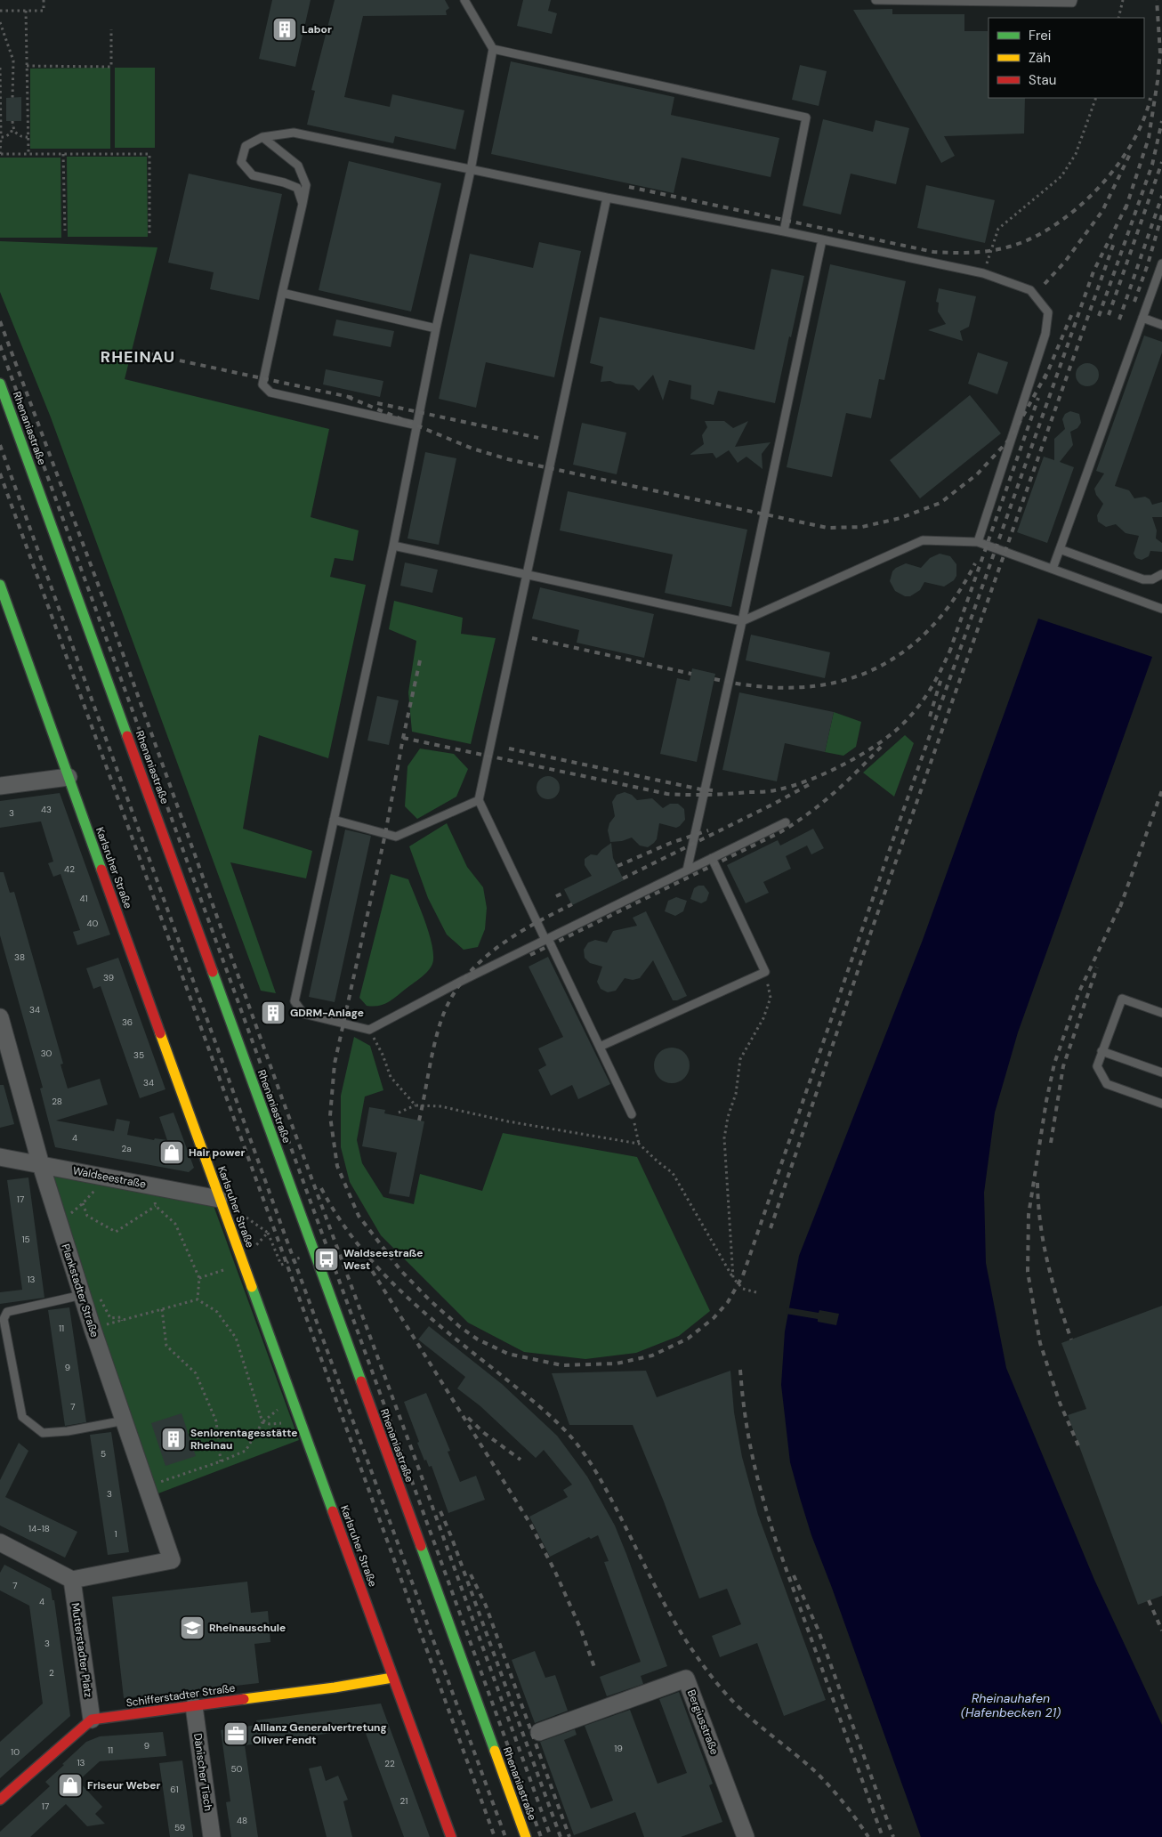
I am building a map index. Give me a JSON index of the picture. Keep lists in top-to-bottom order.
{
  "streets": {
    "street": [
      "Rhenaniastraße",
      "Karlsruher Straße",
      "Waldseestraße",
      "Plankstadter Straße",
      "Mutterstadter Platz",
      "Schifferstadter Straße",
      "Bergiusstraße",
      "Dänischer Tisch"
    ]
  },
  "crossings": [
    ["Karlsruher Straße", "Waldseestraße"],
    ["Karlsruher Straße", "Schifferstadter Straße"],
    ["Waldseestraße", "Plankstadter Straße"],
    ["Plankstadter Straße", "Mutterstadter Platz"],
    ["Mutterstadter Platz", "Schifferstadter Straße"],
    ["Schifferstadter Straße", "Dänischer Tisch"]
  ],
  "districts": ["RHEINAU"],
  "water": ["Rheinauhafen (Hafenbecken 21)"],
  "places": {
    "building": ["Labor", "GDRM-Anlage", "Seniorentagesstätte Rheinau"],
    "shop": ["Hair power", "Friseur Weber"],
    "bus stop": ["Waldseestraße West"],
    "school or university": ["Rheinauschule"],
    "office": ["Allianz Generalvertretung Oliver Fendt"]
  },
  "house_numbers": [
    "43",
    "3",
    "42",
    "41",
    "40",
    "38",
    "39",
    "34",
    "36",
    "30",
    "35",
    "34",
    "28",
    "4",
    "2a",
    "17",
    "15",
    "13",
    "11",
    "9",
    "7",
    "5",
    "3",
    "14-18",
    "1",
    "7",
    "4",
    "3",
    "2",
    "9",
    "19",
    "11",
    "10",
    "13",
    "22",
    "50",
    "61",
    "21",
    "17",
    "48",
    "59"
  ],
  "legend": ["Frei", "Zäh", "Stau"]
}
